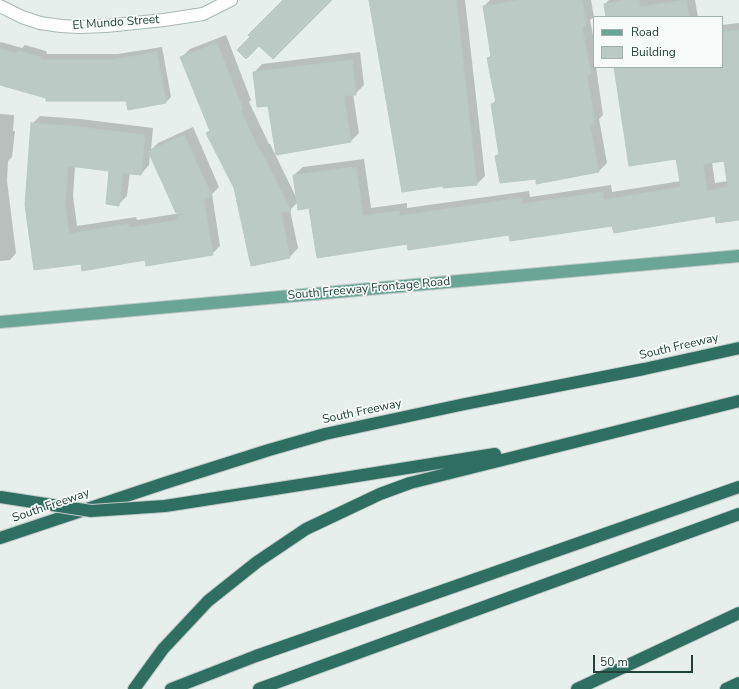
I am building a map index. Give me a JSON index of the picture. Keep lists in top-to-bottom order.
{
  "streets": {
    "highway": ["South Freeway"],
    "main road": ["South Freeway Frontage Road"],
    "street": ["El Mundo Street"]
  },
  "legend": ["Road", "Building"],
  "scale_bar": "50 m"
}
